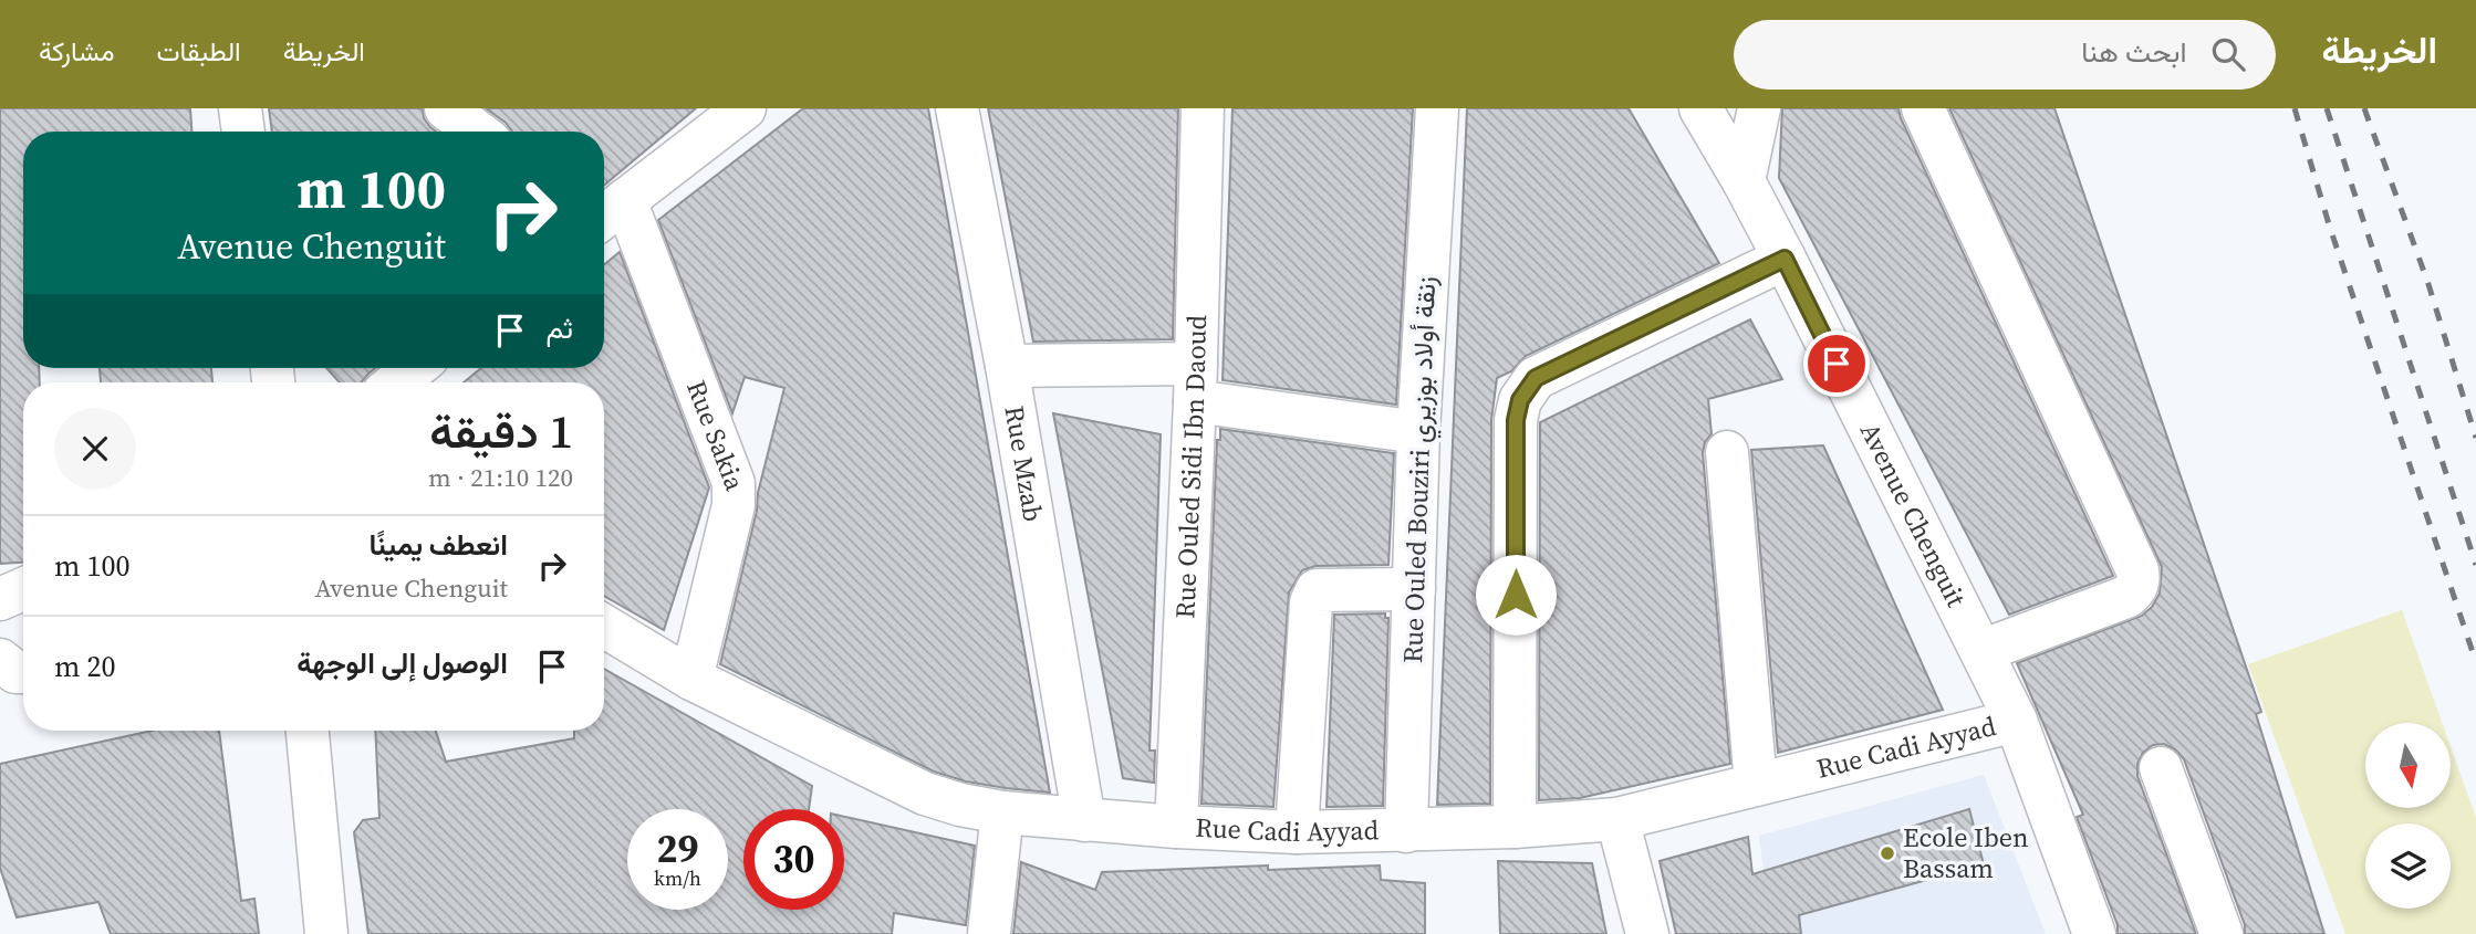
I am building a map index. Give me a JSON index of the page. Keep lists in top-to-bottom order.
{
  "streets": {
    "street": [
      "Rue Sakia",
      "Rue Mzab",
      "Rue Ouled Sidi Ibn Daoud",
      "Rue Ouled Bouziri زنقة أولاد بوزيري",
      "Avenue Chenguit",
      "Rue Cadi Ayyad"
    ]
  },
  "crossings": [
    ["Rue Sakia", "Rue Cadi Ayyad"],
    ["Rue Mzab", "Rue Cadi Ayyad"],
    ["Rue Ouled Sidi Ibn Daoud", "Rue Cadi Ayyad"],
    ["Rue Ouled Bouziri زنقة أولاد بوزيري", "Rue Cadi Ayyad"],
    ["Avenue Chenguit", "Rue Cadi Ayyad"]
  ],
  "places": ["Ecole Iben Bassam"],
  "north": "bottom",
  "page": {
    "header": "الخريطة",
    "search": "ابحث هنا",
    "nav": ["الخريطة", "الطبقات", "مشاركة"],
    "turn": ["100 m", "Avenue Chenguit"],
    "then": "ثم",
    "heading": ["1 دقيقة", "120 m · 21:10"],
    "list": [
      {
        "name": "انعطف يمينًا",
        "note": "Avenue Chenguit",
        "value": "100 m"
      },
      {
        "name": "الوصول إلى الوجهة",
        "value": "20 m"
      }
    ],
    "speed": "29 km/h",
    "limit": "30"
  }
}
